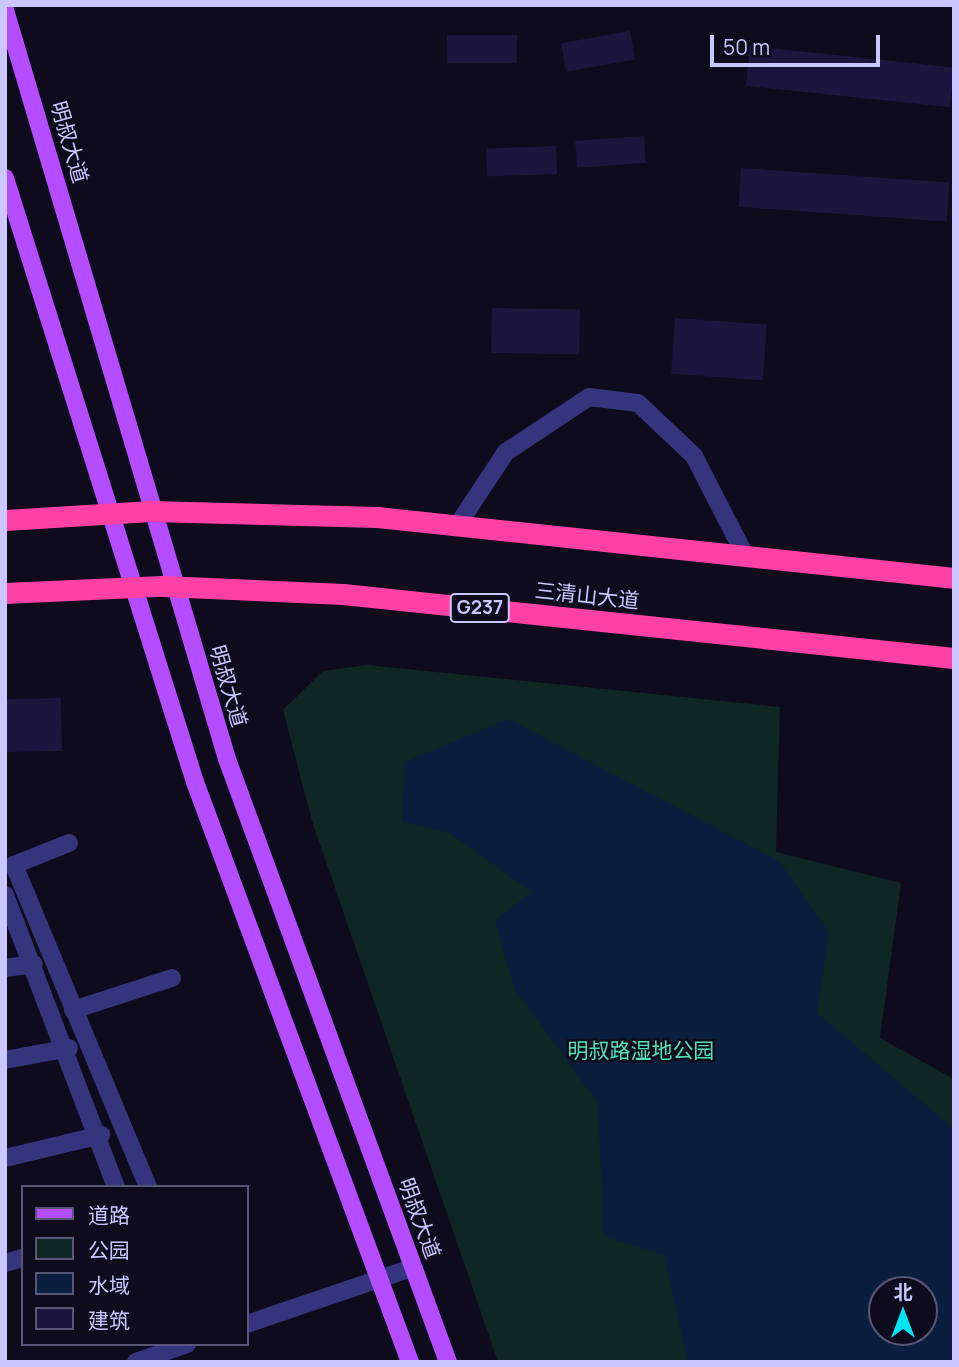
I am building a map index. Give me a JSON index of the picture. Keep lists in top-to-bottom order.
{
  "streets": {
    "highway": ["三清山大道", "G237"],
    "main road": ["明叔大道"]
  },
  "crossings": [
    ["明叔大道", "三清山大道"]
  ],
  "parks": ["明叔路湿地公园"],
  "legend": [
    "道路",
    "公园",
    "水域",
    "建筑"
  ],
  "scale_bar": "50 m",
  "north": "top"
}
